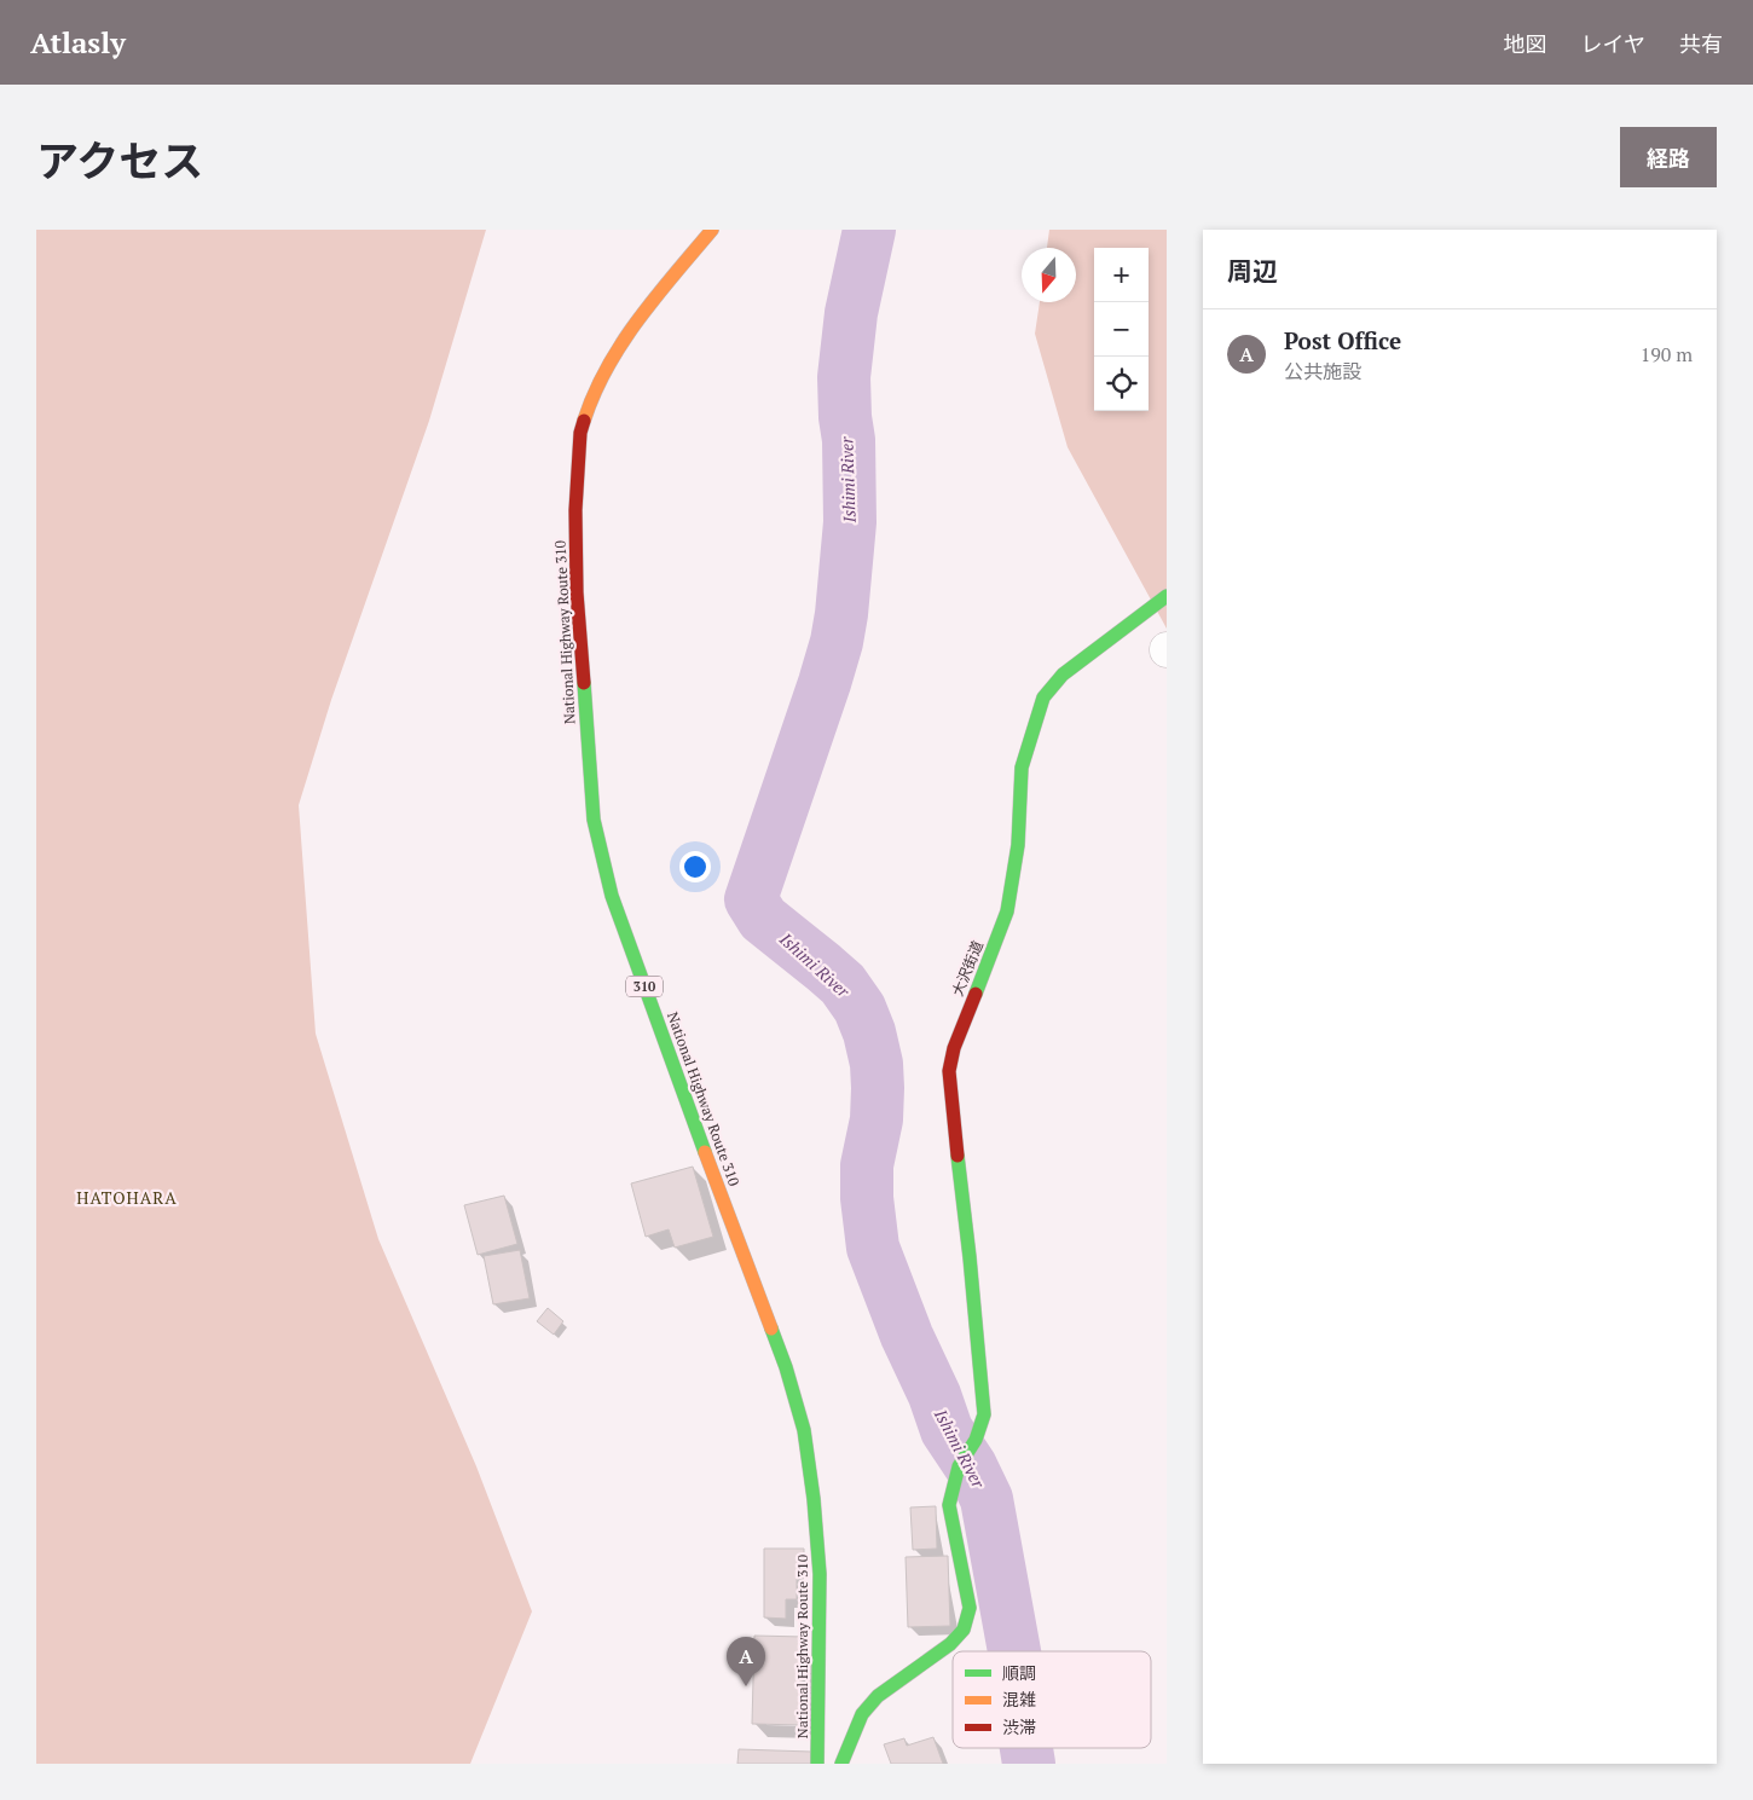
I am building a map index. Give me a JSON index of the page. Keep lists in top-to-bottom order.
{
  "streets": {
    "main road": ["National Highway Route 310", "大沢街道", "310"]
  },
  "districts": ["HATOHARA"],
  "water": ["Ishimi River"],
  "legend": ["順調", "混雑", "渋滞"],
  "north": "bottom",
  "page": {
    "header": "Atlasly",
    "nav": ["地図", "レイヤ", "共有"],
    "title": "アクセス",
    "buttons": "経路",
    "heading": "周辺",
    "map_buttons": ["+", "−"],
    "list": [
      {
        "mark": "A",
        "name": "Post Office",
        "note": "公共施設",
        "value": "190 m"
      }
    ],
    "pins": "A"
  }
}
